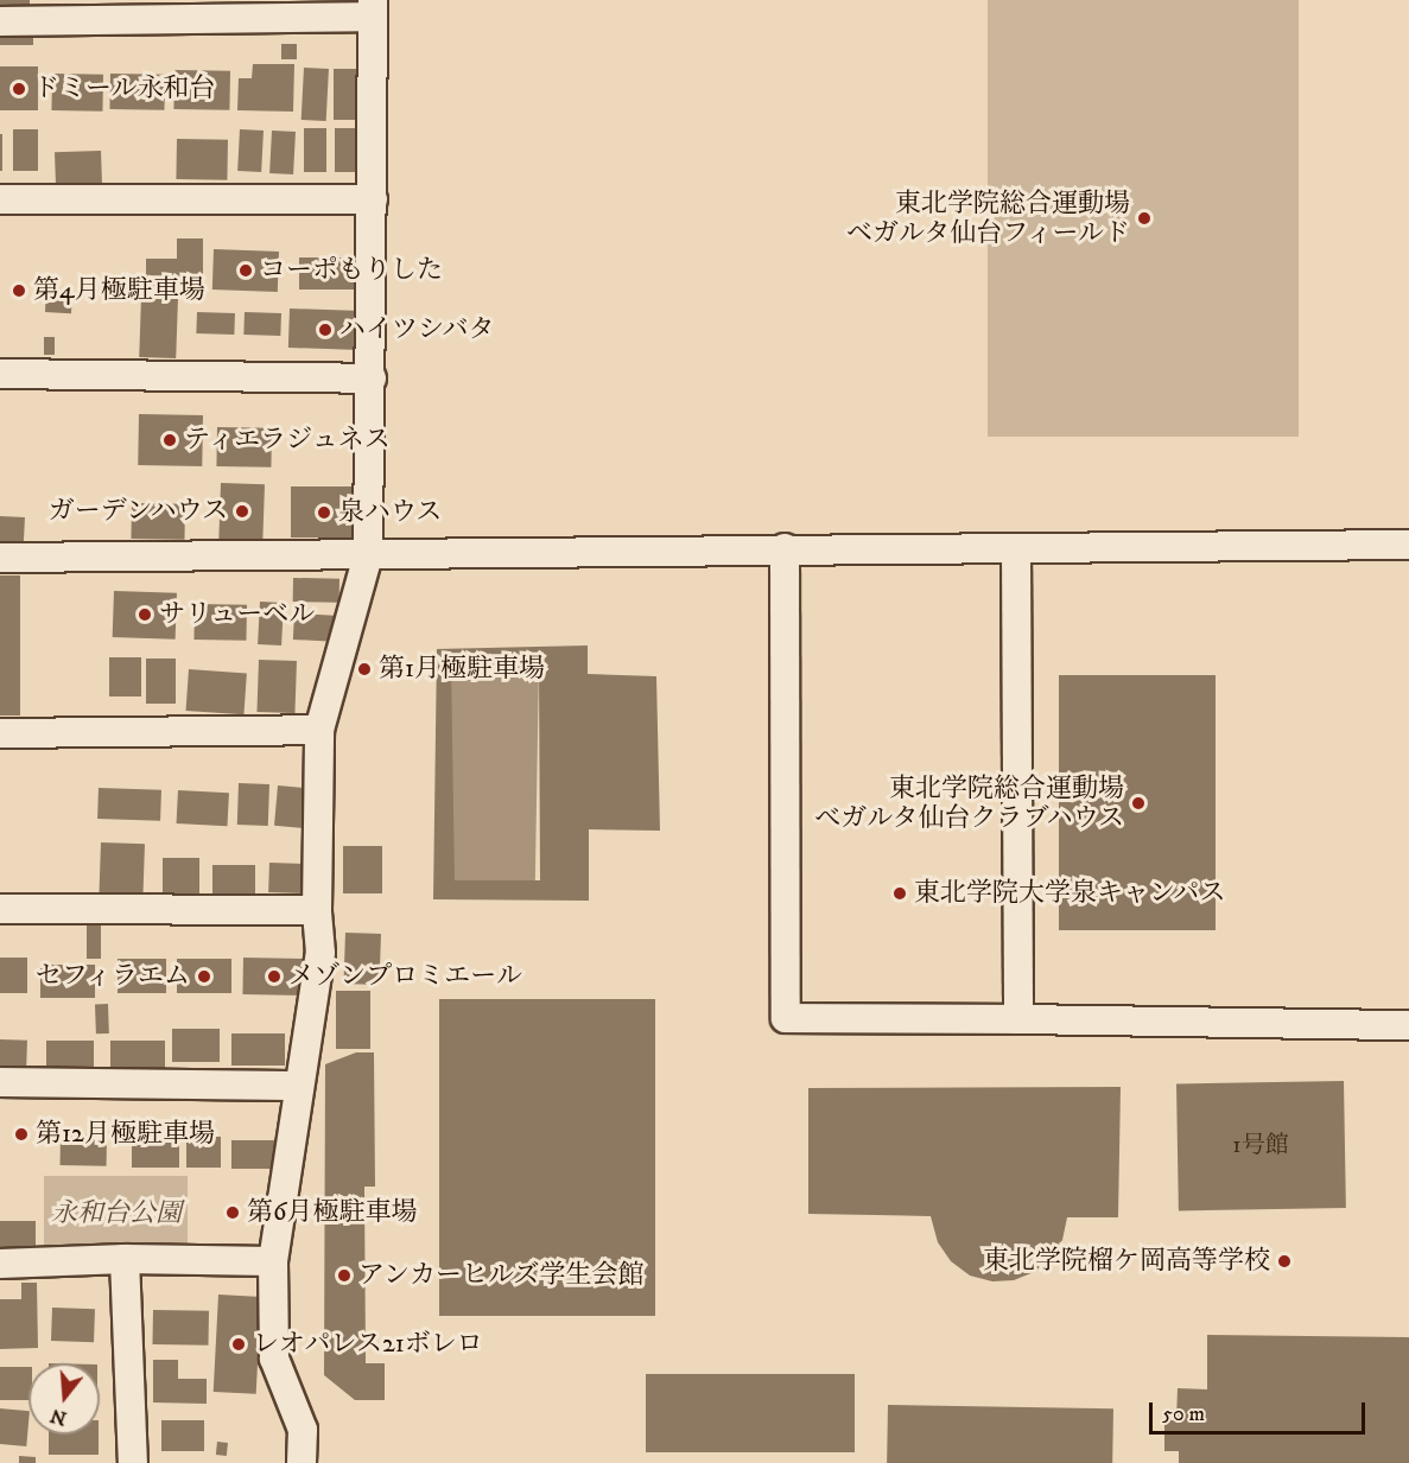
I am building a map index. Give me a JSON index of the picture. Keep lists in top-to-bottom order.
{
  "parks": ["永和台公園"],
  "places": [
    "ドミール永和台",
    "東北学院総合運動場 ベガルタ仙台フィールド",
    "コーポもりした",
    "第4月極駐車場",
    "ハイツシバタ",
    "ティエラジュネス",
    "ガーデンハウス",
    "泉ハウス",
    "サリューベル",
    "第1月極駐車場",
    "東北学院総合運動場 べガルタ仙台クラブハウス",
    "東北学院大学泉キャンパス",
    "セフィラエム",
    "メゾンプロミエール",
    "第12月極駐車場",
    "第6月極駐車場",
    "東北学院榴ケ岡高等学校",
    "アンカーヒルズ学生会館",
    "レオパレス21ボレロ"
  ],
  "house_numbers": ["1号館"],
  "scale_bar": "50 m",
  "north": "bottom"
}
